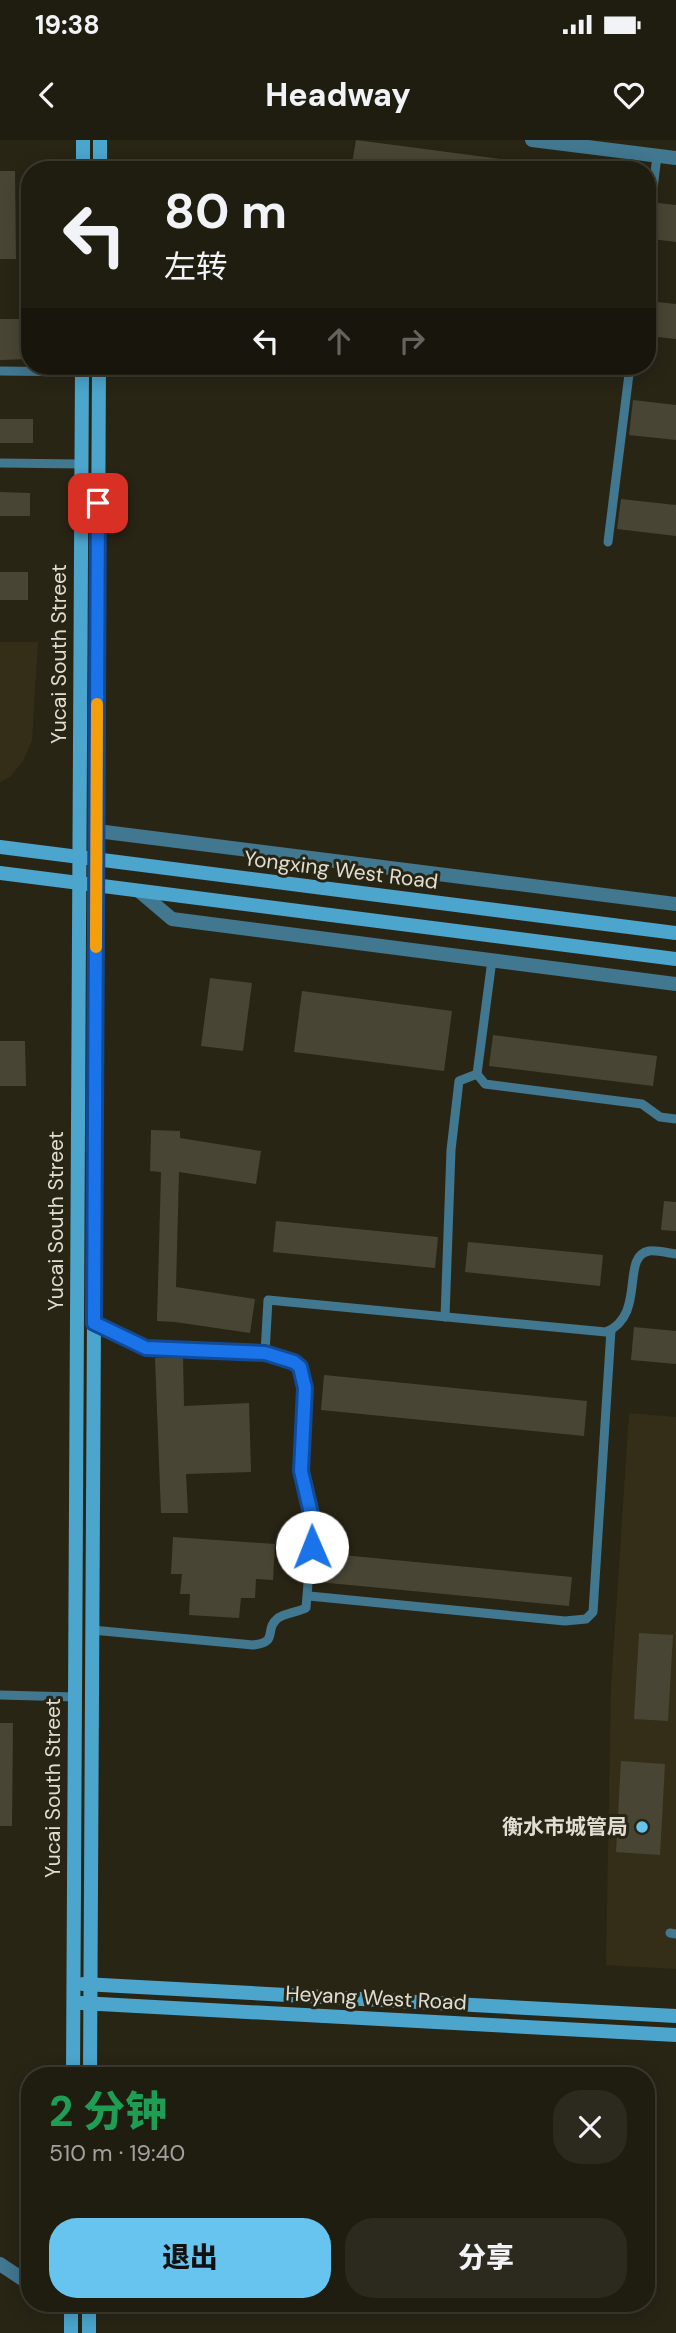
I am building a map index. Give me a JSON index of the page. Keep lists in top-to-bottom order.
{
  "streets": {
    "main road": ["Yucai South Street", "Yongxing West Road", "Heyang West Road"]
  },
  "crossings": [
    ["Yucai South Street", "Yongxing West Road"],
    ["Yucai South Street", "Heyang West Road"]
  ],
  "places": ["衡水市城管局"],
  "page": {
    "status": "19:38",
    "header": "Headway",
    "turn": ["80 m", "左转"],
    "heading": ["2 分钟", "510 m · 19:40"],
    "buttons": ["退出", "分享"]
  }
}
